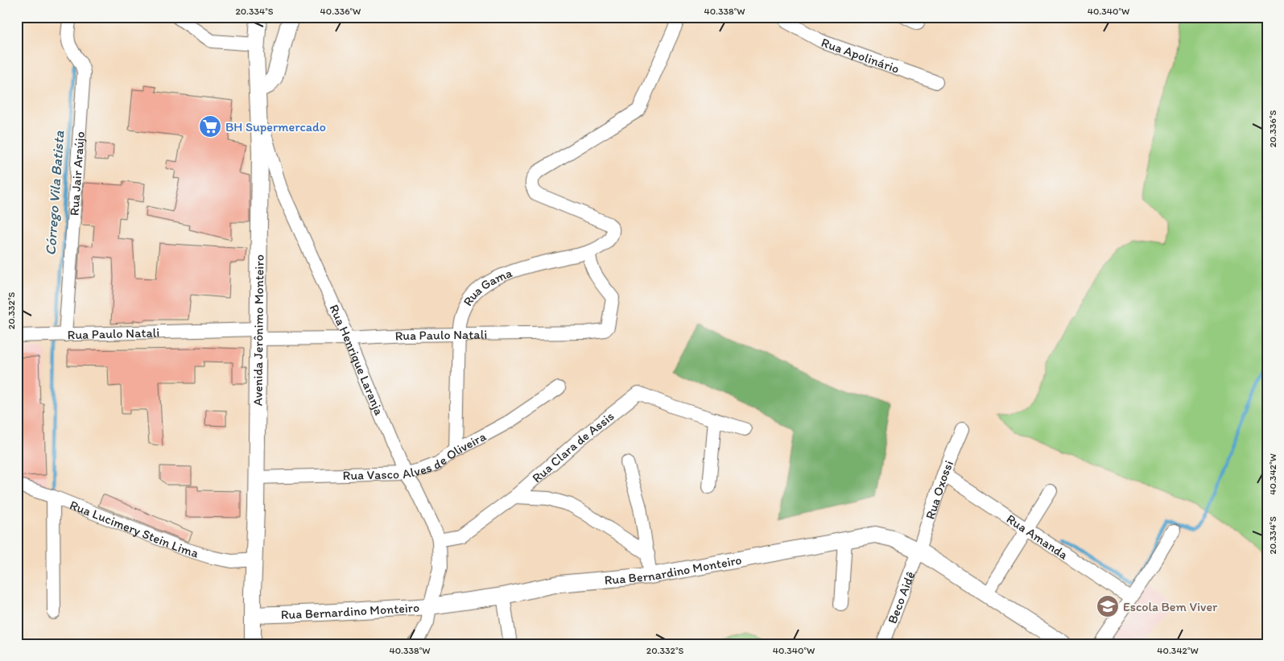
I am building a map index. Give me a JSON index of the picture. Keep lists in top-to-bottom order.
{
  "streets": {
    "street": [
      "Rua Apolinário",
      "Rua Jair Araújo",
      "Rua Gama",
      "Avenida Jerônimo Monteiro",
      "Rua Paulo Natali",
      "Rua Henrique Laranja",
      "Rua Clara de Assis",
      "Rua Vasco Alves de Oliveira",
      "Rua Oxossi",
      "Rua Lucimery Stein Lima",
      "Rua Amanda",
      "Rua Bernardino Monteiro",
      "Beco Aidê"
    ]
  },
  "crossings": [
    ["Rua Jair Araújo", "Rua Paulo Natali"],
    ["Rua Gama", "Rua Paulo Natali"],
    ["Rua Gama", "Rua Vasco Alves de Oliveira"],
    ["Avenida Jerônimo Monteiro", "Rua Paulo Natali"],
    ["Avenida Jerônimo Monteiro", "Rua Henrique Laranja"],
    ["Avenida Jerônimo Monteiro", "Rua Vasco Alves de Oliveira"],
    ["Avenida Jerônimo Monteiro", "Rua Lucimery Stein Lima"],
    ["Avenida Jerônimo Monteiro", "Rua Bernardino Monteiro"],
    ["Rua Paulo Natali", "Rua Henrique Laranja"],
    ["Rua Henrique Laranja", "Rua Clara de Assis"],
    ["Rua Henrique Laranja", "Rua Vasco Alves de Oliveira"],
    ["Rua Henrique Laranja", "Rua Bernardino Monteiro"],
    ["Rua Oxossi", "Rua Amanda"],
    ["Rua Oxossi", "Rua Bernardino Monteiro"],
    ["Rua Oxossi", "Beco Aidê"],
    ["Rua Bernardino Monteiro", "Beco Aidê"]
  ],
  "water": ["Córrego Vila Batista"],
  "places": {
    "supermarket": ["BH Supermercado"],
    "school or university": ["Escola Bem Viver"]
  },
  "coordinates": [
    "20.334°S",
    "40.336°W",
    "40.338°W",
    "40.340°W",
    "20.336°S",
    "20.332°S",
    "40.342°W"
  ]
}
